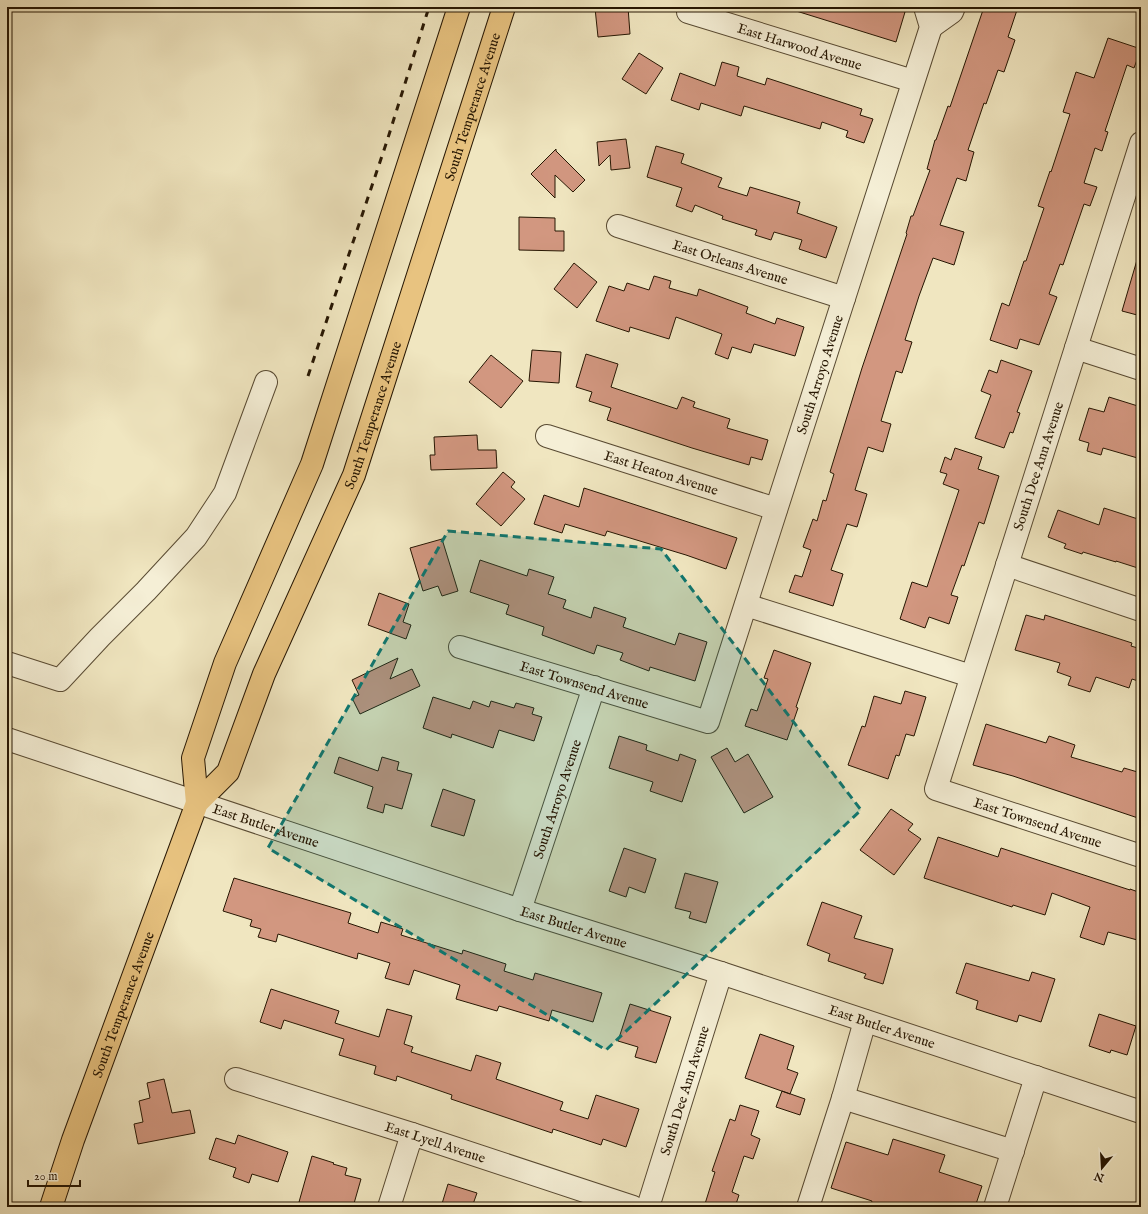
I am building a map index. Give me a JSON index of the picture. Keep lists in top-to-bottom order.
{
  "streets": {
    "main road": ["South Temperance Avenue"],
    "street": [
      "East Harwood Avenue",
      "East Orleans Avenue",
      "South Arroyo Avenue",
      "South Dee Ann Avenue",
      "East Heaton Avenue",
      "East Townsend Avenue",
      "East Butler Avenue",
      "East Lyell Avenue"
    ]
  },
  "crossings": [
    ["East Harwood Avenue", "South Arroyo Avenue"],
    ["South Temperance Avenue", "East Butler Avenue"],
    ["East Orleans Avenue", "South Arroyo Avenue"],
    ["South Arroyo Avenue", "East Heaton Avenue"],
    ["South Arroyo Avenue", "East Townsend Avenue"],
    ["South Arroyo Avenue", "East Butler Avenue"],
    ["South Dee Ann Avenue", "East Townsend Avenue"],
    ["South Dee Ann Avenue", "East Butler Avenue"]
  ],
  "scale_bar": "20 m",
  "north": "bottom"
}
